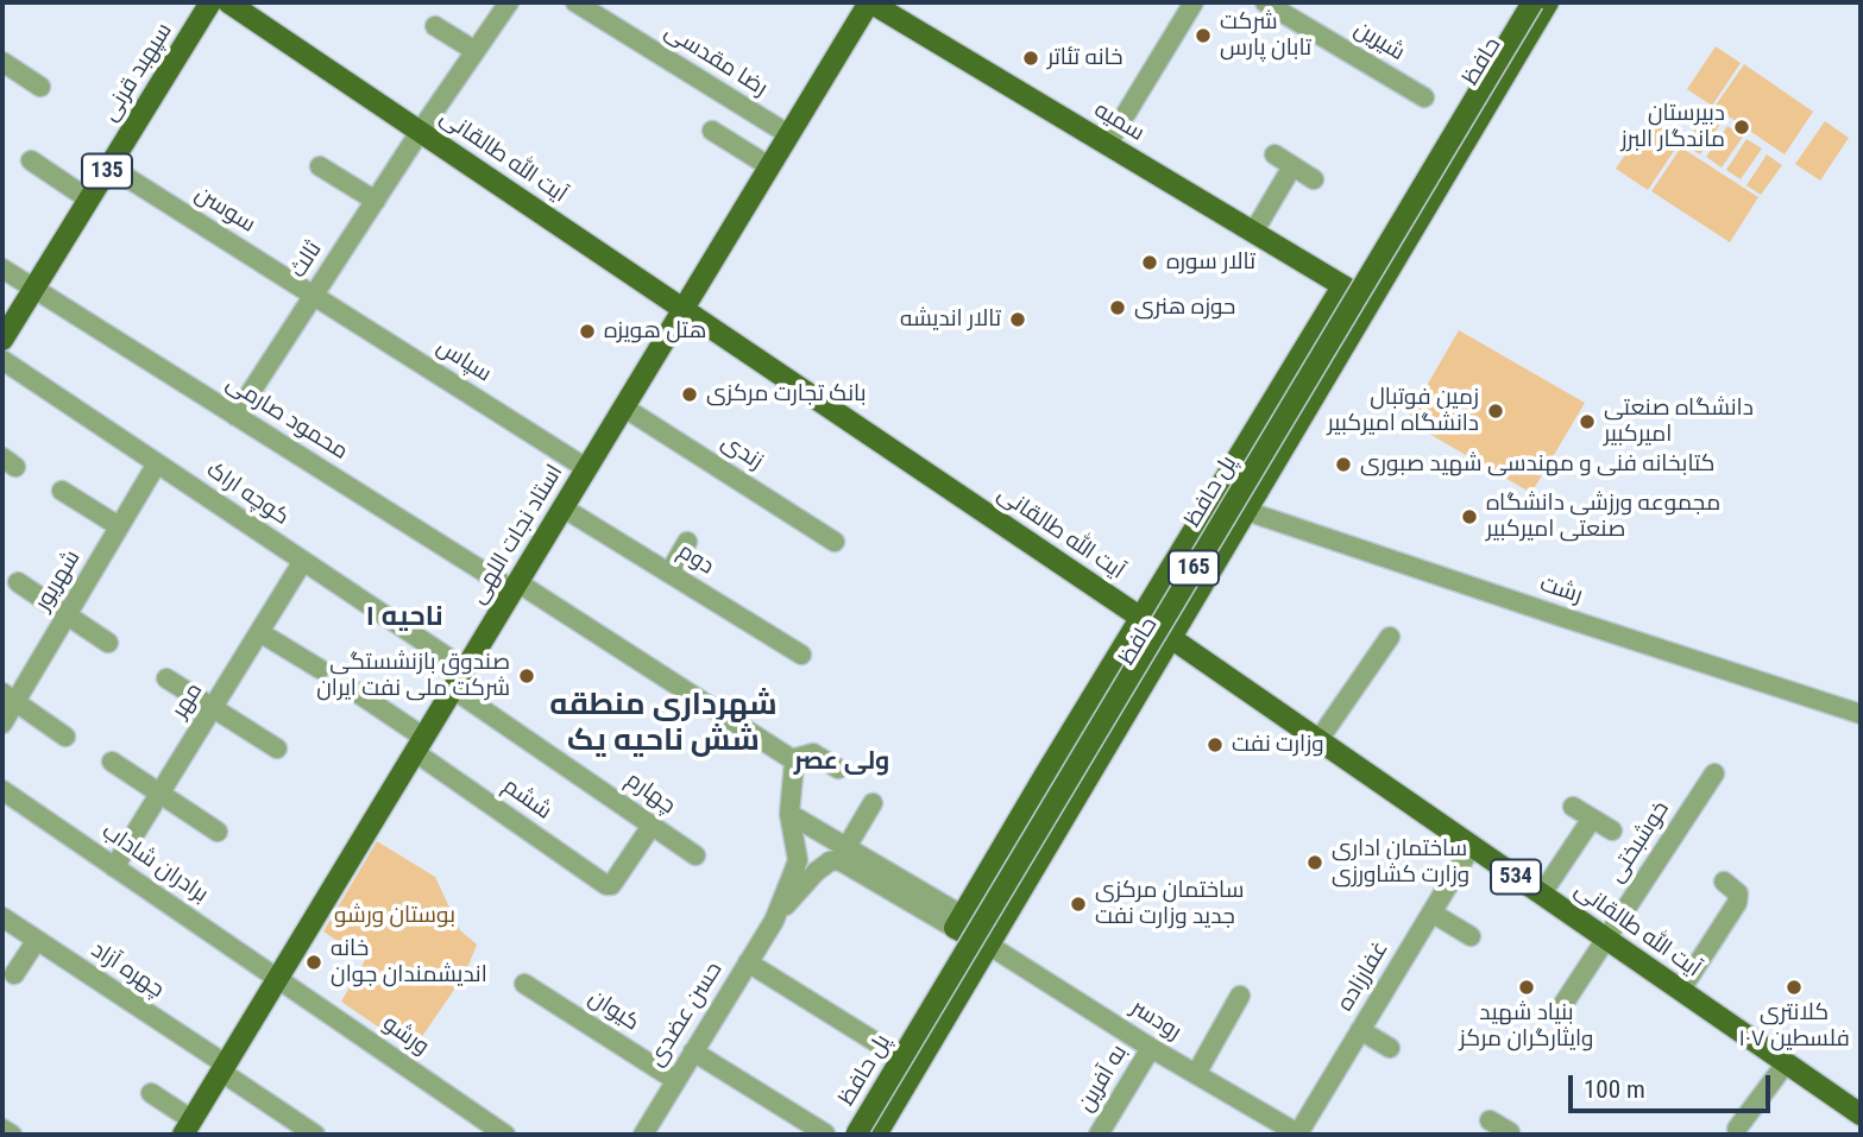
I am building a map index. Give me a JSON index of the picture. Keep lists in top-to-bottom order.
{
  "streets": {
    "main road": [
      "حافظ",
      "سپهبد قرنی",
      "سمیه",
      "آیت الله طالقانی",
      "135",
      "پل حافظ",
      "استاد نجات اللهی",
      "165",
      "534"
    ],
    "street": [
      "شیرین",
      "رضا مقدسی",
      "سوسن",
      "ثالث",
      "سپاس",
      "محمود صارمی",
      "زندی",
      "کوچه اراک",
      "دوم",
      "شهریور",
      "رشت",
      "مهر",
      "چهارم",
      "ششم",
      "خوشبختی",
      "برادران شاداب",
      "چهره آزاد",
      "غفارزاده",
      "کیوان",
      "حسن عضدی",
      "رودسر",
      "ورشو",
      "به آفرین"
    ]
  },
  "crossings": [
    ["رضا مقدسی", "استاد نجات اللهی"],
    ["حافظ", "سمیه"],
    ["حافظ", "آیت الله طالقانی"],
    ["حافظ", "رشت"],
    ["حافظ", "رودسر"],
    ["سپهبد قرنی", "سوسن"],
    ["سپهبد قرنی", "محمود صارمی"],
    ["سمیه", "استاد نجات اللهی"],
    ["آیت الله طالقانی", "ثالث"],
    ["آیت الله طالقانی", "استاد نجات اللهی"],
    ["آیت الله طالقانی", "خوشبختی"],
    ["آیت الله طالقانی", "غفارزاده"],
    ["سوسن", "ثالث"],
    ["سوسن", "سپاس"],
    ["ثالث", "سپاس"],
    ["ثالث", "محمود صارمی"],
    ["سپاس", "استاد نجات اللهی"],
    ["محمود صارمی", "استاد نجات اللهی"],
    ["زندی", "استاد نجات اللهی"],
    ["کوچه اراک", "استاد نجات اللهی"],
    ["کوچه اراک", "شهریور"],
    ["کوچه اراک", "مهر"],
    ["استاد نجات اللهی", "دوم"],
    ["استاد نجات اللهی", "چهارم"],
    ["استاد نجات اللهی", "ششم"],
    ["استاد نجات اللهی", "برادران شاداب"],
    ["استاد نجات اللهی", "چهره آزاد"],
    ["استاد نجات اللهی", "ورشو"],
    ["مهر", "برادران شاداب"],
    ["چهارم", "ششم"],
    ["برادران شاداب", "ورشو"],
    ["غفارزاده", "رودسر"],
    ["کیوان", "حسن عضدی"],
    ["رودسر", "به آفرین"]
  ],
  "districts": ["ناحیه ۱", "شهرداری منطقه شش ناحیه یک", "ولی عصر"],
  "parks": ["بوستان ورشو"],
  "places": [
    "شرکت تابان پارس",
    "خانه تئاتر",
    "دبیرستان ماندگار البرز",
    "تالار سوره",
    "حوزه هنری",
    "تالار اندیشه",
    "هتل هویزه",
    "بانک تجارت مرکزی",
    "زمین فوتبال دانشگاه امیرکبیر",
    "دانشگاه صنعتی امیرکبیر",
    "کتابخانه فنی و مهندسی شهید صبوری",
    "مجموعه ورزشی دانشگاه صنعتی امیرکبیر",
    "صندوق بازنشستگی شرکت ملی نفت ایران",
    "وزارت نفت",
    "ساختمان اداری وزارت کشاورزی",
    "ساختمان مرکزی جدید وزارت نفت",
    "خانه اندیشمندان جوان",
    "بنیاد شهید وایثارگران مرکز",
    "کلانتری ۱۰۷ فلسطین"
  ],
  "scale_bar": "100 m"
}
